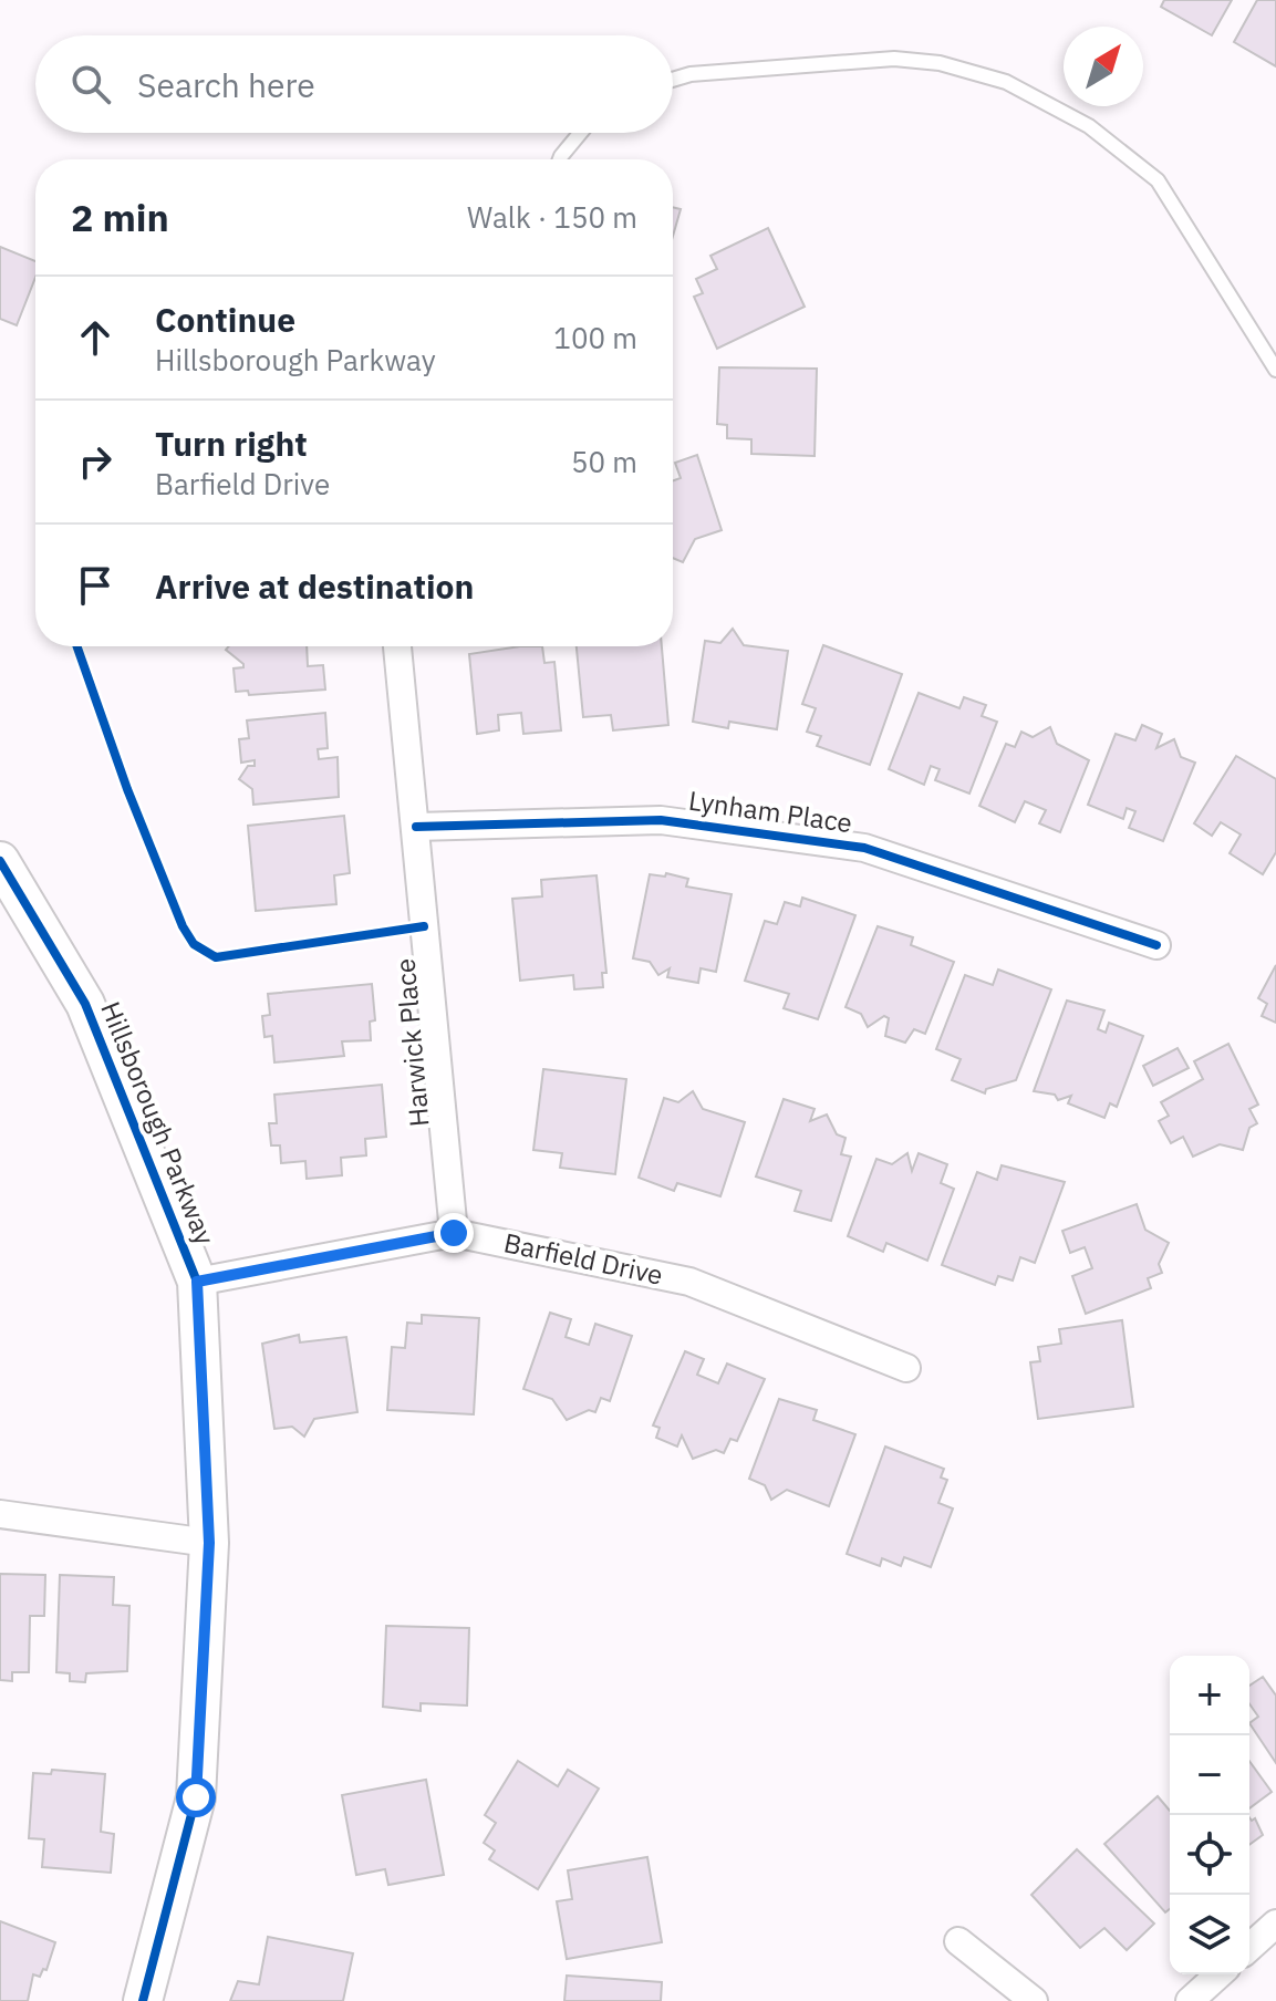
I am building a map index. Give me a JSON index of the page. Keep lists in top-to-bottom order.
{
  "streets": {
    "street": [
      "Lynham Place",
      "Harwick Place",
      "Hillsborough Parkway",
      "Barfield Drive"
    ]
  },
  "crossings": [
    ["Lynham Place", "Harwick Place"],
    ["Harwick Place", "Barfield Drive"],
    ["Hillsborough Parkway", "Barfield Drive"]
  ],
  "north": "top right",
  "page": {
    "search": "Search here",
    "heading": ["2 min", "Walk · 150 m"],
    "list": [
      ["Continue", "Hillsborough Parkway", "100 m"],
      ["Turn right", "Barfield Drive", "50 m"],
      "Arrive at destination"
    ],
    "map_buttons": ["+", "−"]
  }
}
